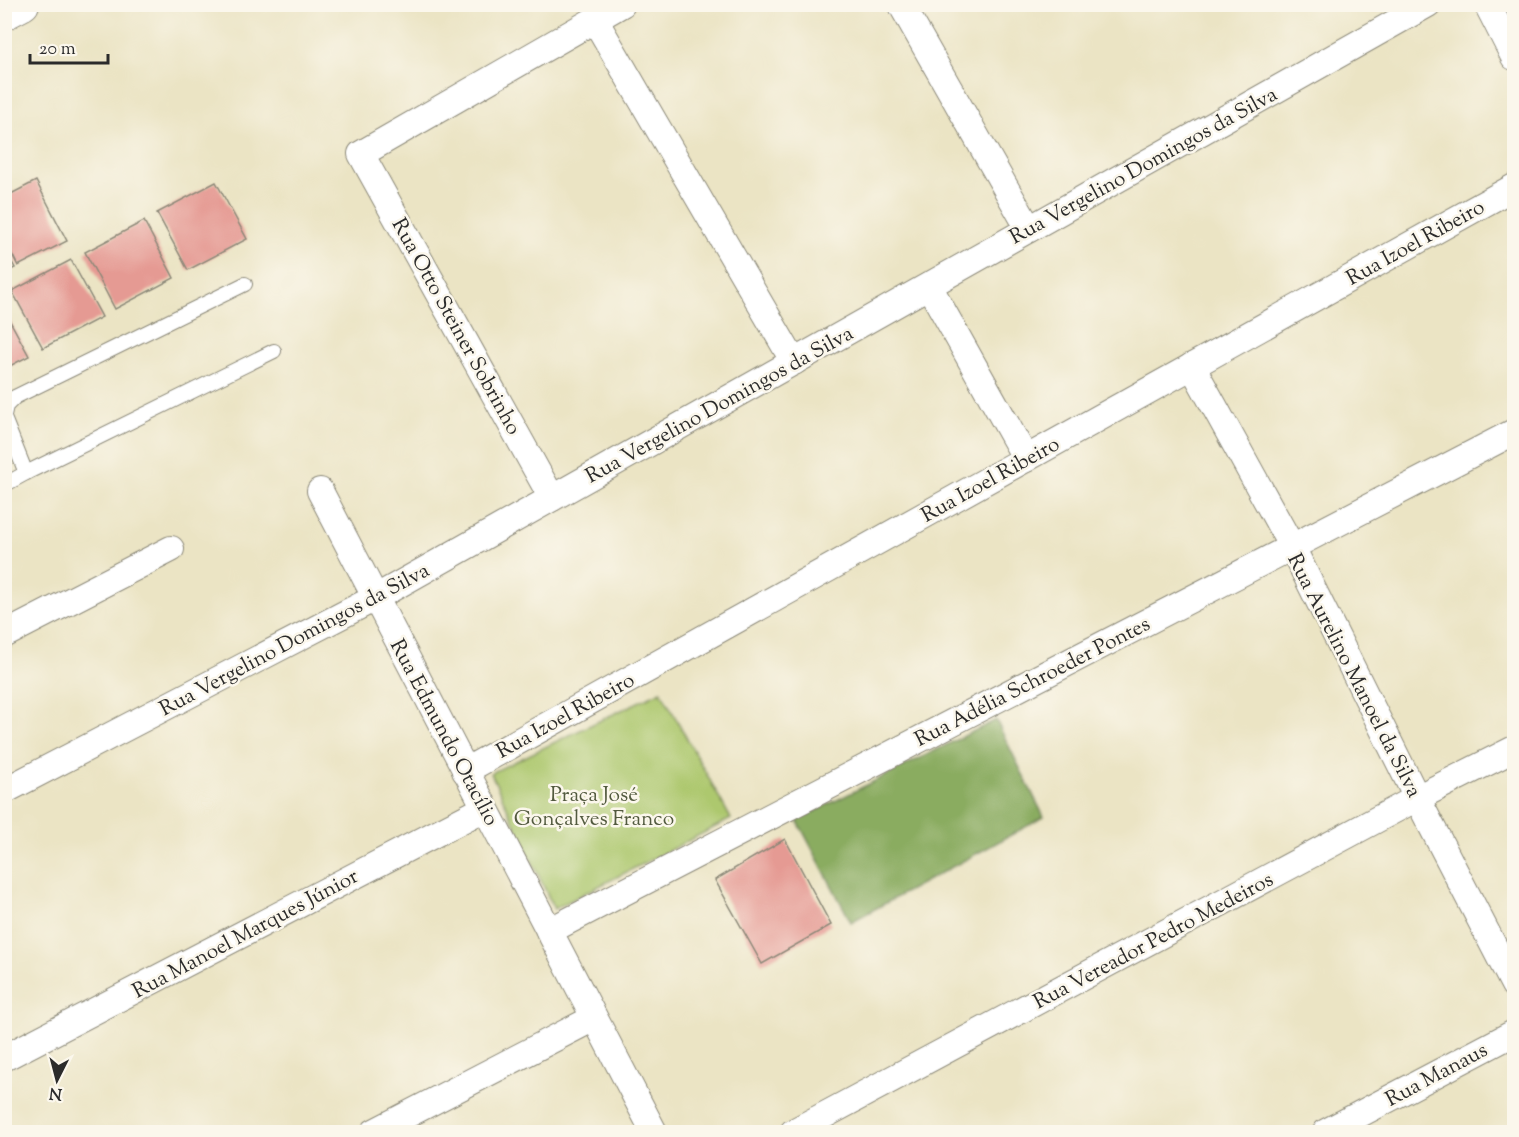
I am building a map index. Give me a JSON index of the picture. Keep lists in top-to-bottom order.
{
  "streets": {
    "street": [
      "Rua Vergelino Domingos da Silva",
      "Rua Izoel Ribeiro",
      "Rua Otto Steiner Sobrinho",
      "Rua Aurelino Manoel da Silva",
      "Rua Adélia Schroeder Pontes",
      "Rua Edmundo Otacílio",
      "Rua Manoel Marques Júnior",
      "Rua Vereador Pedro Medeiros",
      "Rua Manaus"
    ]
  },
  "crossings": [
    ["Rua Vergelino Domingos da Silva", "Rua Otto Steiner Sobrinho"],
    ["Rua Vergelino Domingos da Silva", "Rua Edmundo Otacílio"],
    ["Rua Izoel Ribeiro", "Rua Aurelino Manoel da Silva"],
    ["Rua Izoel Ribeiro", "Rua Edmundo Otacílio"],
    ["Rua Aurelino Manoel da Silva", "Rua Adélia Schroeder Pontes"],
    ["Rua Aurelino Manoel da Silva", "Rua Vereador Pedro Medeiros"],
    ["Rua Adélia Schroeder Pontes", "Rua Edmundo Otacílio"],
    ["Rua Edmundo Otacílio", "Rua Manoel Marques Júnior"]
  ],
  "parks": ["Praça José Gonçalves Franco"],
  "scale_bar": "20 m",
  "north": "bottom"
}
